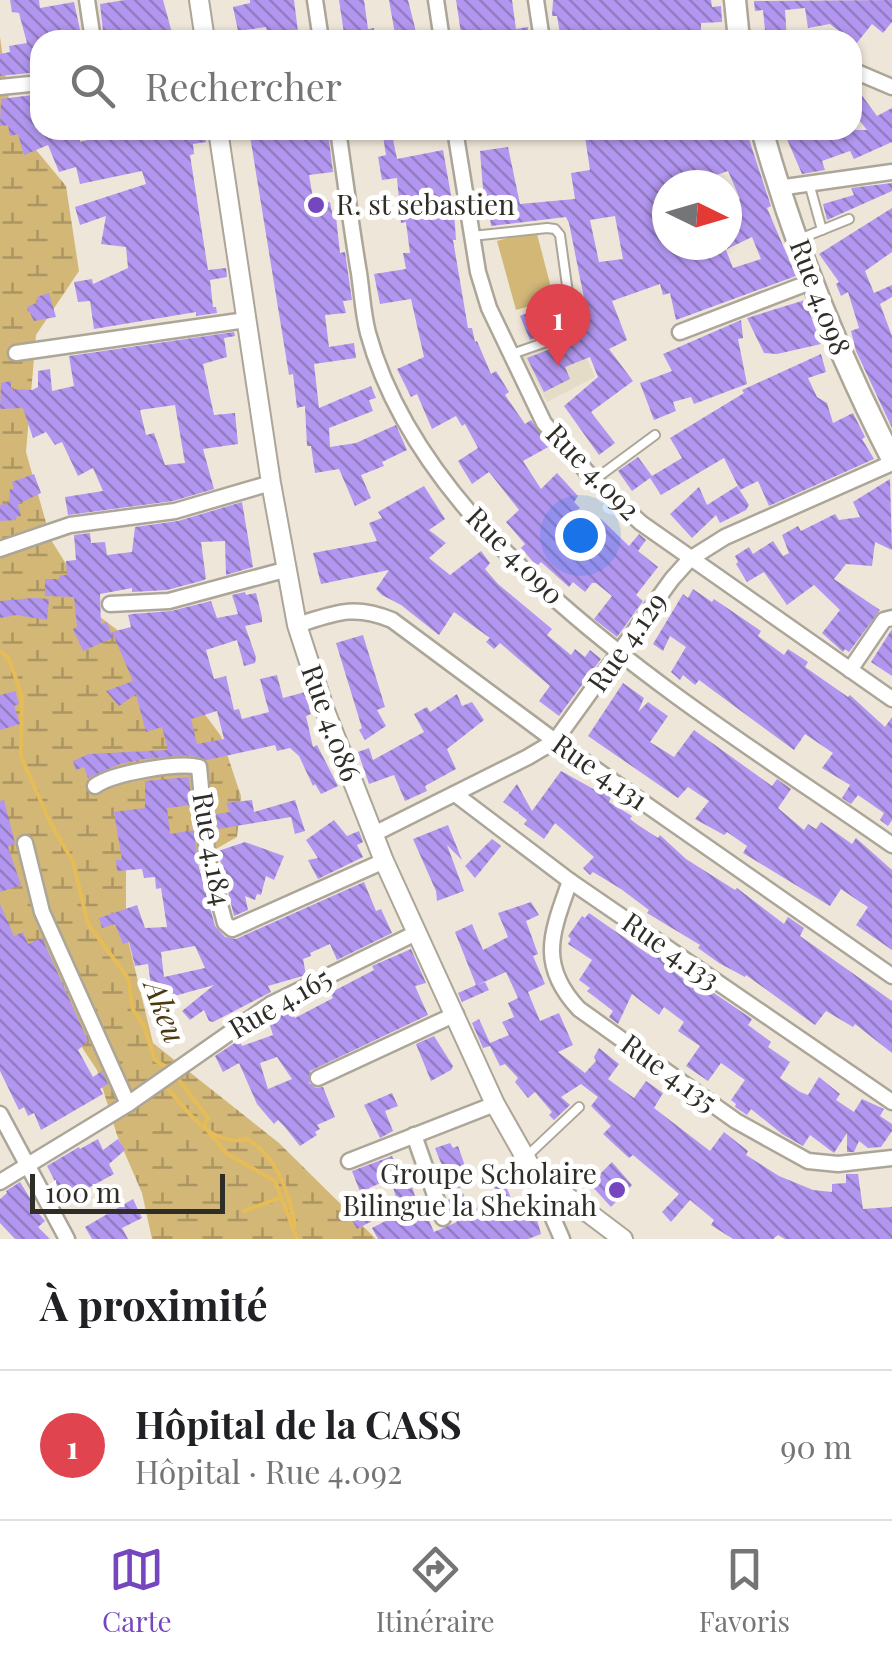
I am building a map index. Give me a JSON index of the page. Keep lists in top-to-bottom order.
{
  "streets": {
    "main road": ["Rue 4.098"],
    "street": [
      "Rue 4.092",
      "Rue 4.090",
      "Rue 4.129",
      "Rue 4.086",
      "Rue 4.131",
      "Rue 4.184",
      "Rue 4.133",
      "Rue 4.165",
      "Rue 4.135"
    ]
  },
  "crossings": [
    ["Rue 4.098", "Rue 4.129"],
    ["Rue 4.092", "Rue 4.129"],
    ["Rue 4.090", "Rue 4.129"],
    ["Rue 4.129", "Rue 4.086"],
    ["Rue 4.129", "Rue 4.131"],
    ["Rue 4.129", "Rue 4.133"],
    ["Rue 4.086", "Rue 4.131"],
    ["Rue 4.086", "Rue 4.184"],
    ["Rue 4.086", "Rue 4.165"],
    ["Rue 4.133", "Rue 4.135"]
  ],
  "water": ["Akeu"],
  "places": ["R. st sebastien", "Groupe Scholaire Bilingue la Shekinah"],
  "scale_bar": "100 m",
  "north": "right",
  "page": {
    "search": "Rechercher",
    "pins": "1",
    "scale": "100 m",
    "heading": "À proximité",
    "list": [
      {
        "mark": "1",
        "name": "Hôpital de la CASS",
        "note": "Hôpital · Rue 4.092",
        "value": "90 m"
      }
    ],
    "nav": ["Carte", "Itinéraire", "Favoris"]
  }
}
